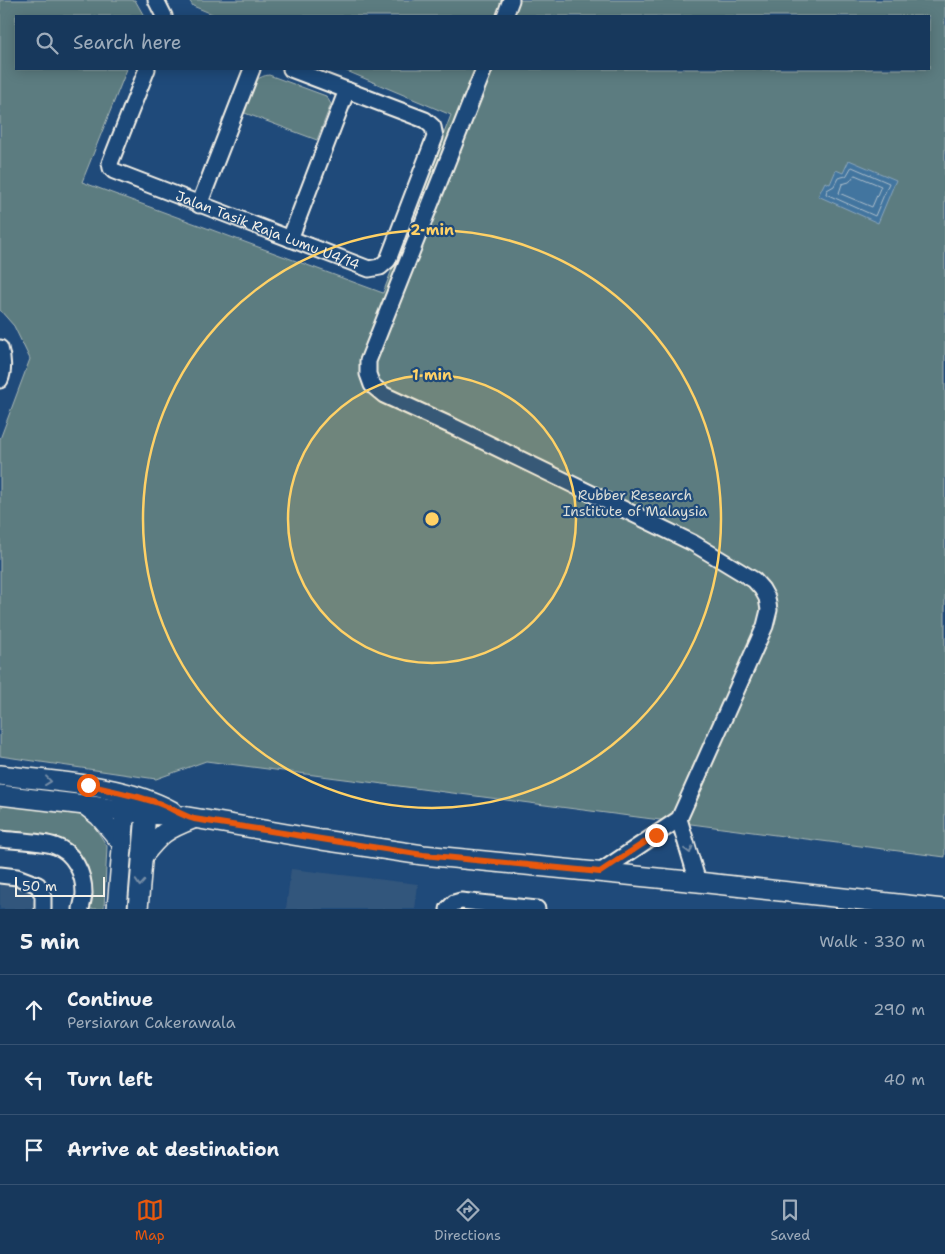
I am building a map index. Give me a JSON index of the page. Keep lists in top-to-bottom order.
{
  "streets": {
    "street": ["Jalan Tasik Raja Lumu U4/14"]
  },
  "parks": ["Rubber Research Institute of Malaysia"],
  "scale_bar": "50 m",
  "page": {
    "search": "Search here",
    "scale": "50 m",
    "heading": ["5 min", "Walk · 330 m"],
    "list": [
      ["Continue", "Persiaran Cakerawala", "290 m"],
      ["Turn left", "40 m"],
      "Arrive at destination"
    ],
    "nav": ["Map", "Directions", "Saved"]
  },
  "rings": ["2 min", "1 min"]
}
